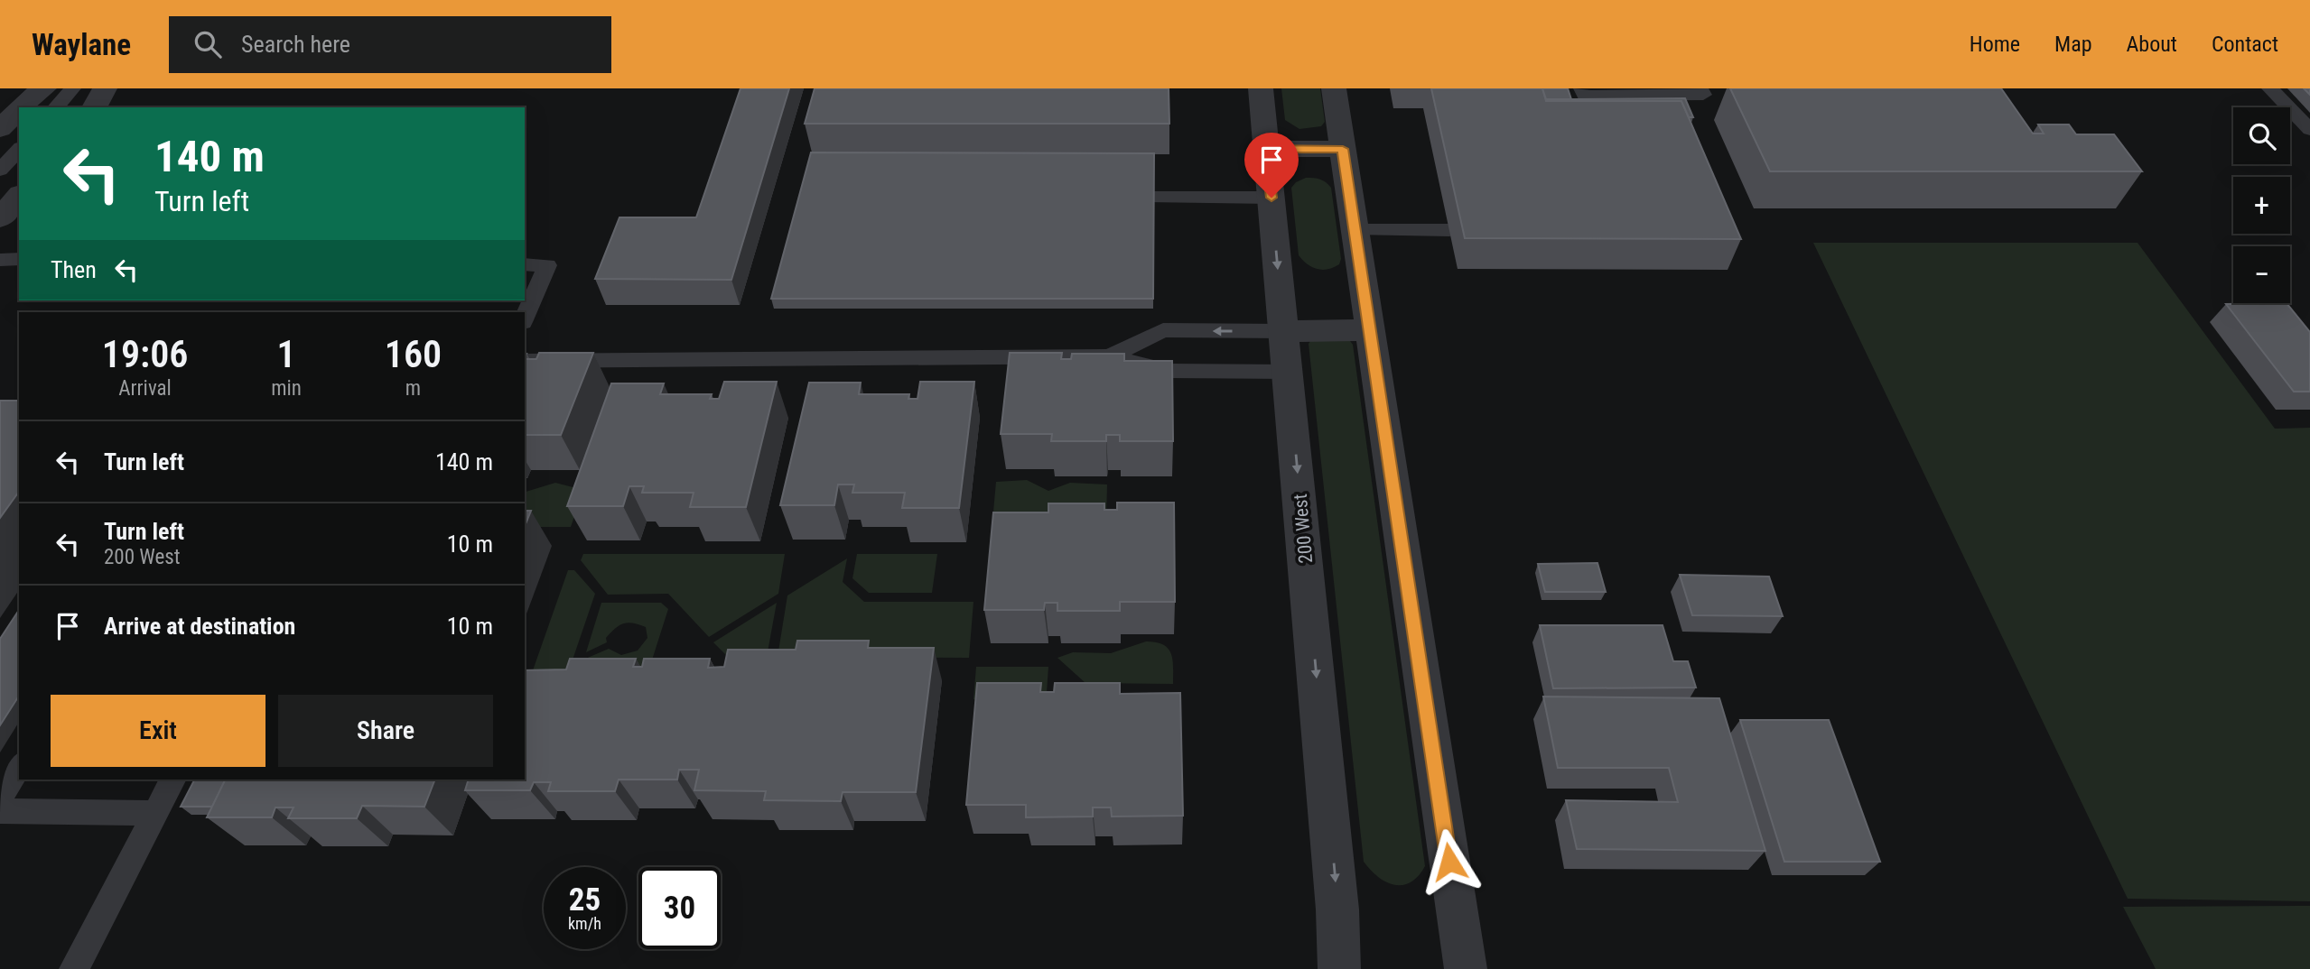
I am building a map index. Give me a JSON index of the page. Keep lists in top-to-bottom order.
{
  "streets": {
    "street": ["200 West"]
  },
  "page": {
    "header": "Waylane",
    "search": "Search here",
    "nav": [
      "Home",
      "Map",
      "About",
      "Contact"
    ],
    "map_buttons": ["+", "−"],
    "turn": ["140 m", "Turn left"],
    "then": "Then",
    "eta": [
      "19:06",
      "Arrival",
      "1",
      "min",
      "160",
      "m"
    ],
    "list": [
      {
        "name": "Turn left",
        "value": "140 m"
      },
      {
        "name": "Turn left",
        "note": "200 West",
        "value": "10 m"
      },
      {
        "name": "Arrive at destination",
        "value": "10 m"
      }
    ],
    "buttons": ["Exit", "Share"],
    "speed": "25 km/h",
    "limit": "30"
  }
}
